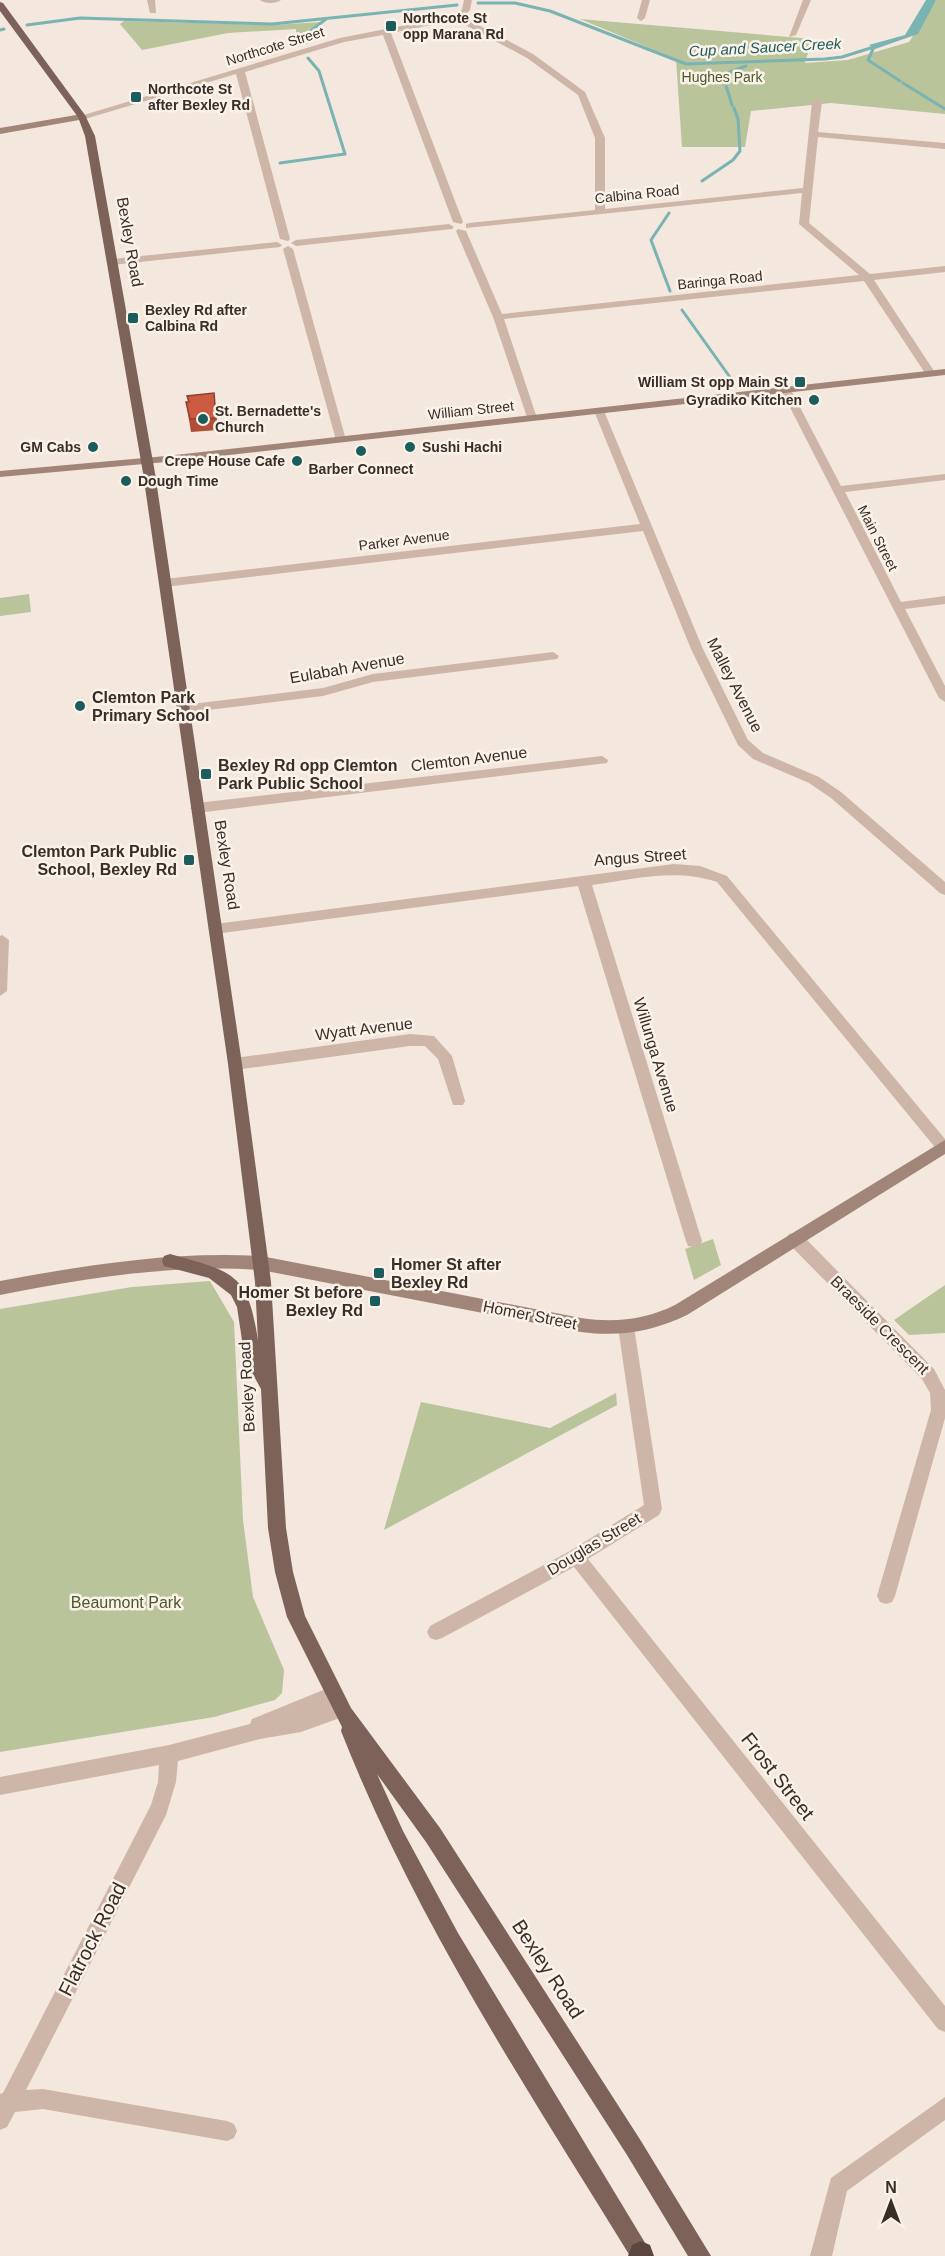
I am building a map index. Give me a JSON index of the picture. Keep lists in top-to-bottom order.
{
  "streets": {
    "main road": ["Bexley Road", "William Street", "Homer Street"],
    "street": [
      "Northcote Street",
      "Calbina Road",
      "Baringa Road",
      "Main Street",
      "Parker Avenue",
      "Eulabah Avenue",
      "Malley Avenue",
      "Clemton Avenue",
      "Angus Street",
      "Wyatt Avenue",
      "Willunga Avenue",
      "Braeside Crescent",
      "Douglas Street",
      "Frost Street",
      "Flatrock Road"
    ]
  },
  "crossings": [
    ["Northcote Street", "Bexley Road"],
    ["Calbina Road", "Bexley Road"],
    ["Bexley Road", "William Street"],
    ["Bexley Road", "Parker Avenue"],
    ["Bexley Road", "Eulabah Avenue"],
    ["Bexley Road", "Clemton Avenue"],
    ["Bexley Road", "Angus Street"],
    ["Bexley Road", "Wyatt Avenue"],
    ["Bexley Road", "Homer Street"],
    ["William Street", "Main Street"],
    ["William Street", "Malley Avenue"],
    ["Parker Avenue", "Malley Avenue"],
    ["Angus Street", "Willunga Avenue"],
    ["Angus Street", "Homer Street"],
    ["Homer Street", "Braeside Crescent"],
    ["Homer Street", "Douglas Street"],
    ["Douglas Street", "Frost Street"]
  ],
  "water": ["Cup and Saucer Creek"],
  "parks": ["Hughes Park", "Beaumont Park"],
  "places": {
    "transit": [
      "Northcote St opp Marana Rd",
      "Northcote St after Bexley Rd",
      "Bexley Rd after Calbina Rd",
      "William St opp Main St",
      "Bexley Rd opp Clemton Park Public School",
      "Clemton Park Public School, Bexley Rd",
      "Homer St after Bexley Rd",
      "Homer St before Bexley Rd"
    ],
    "other": [
      "Gyradiko Kitchen",
      "St. Bernadette's Church",
      "GM Cabs",
      "Sushi Hachi",
      "Barber Connect",
      "Crepe House Cafe",
      "Dough Time",
      "Clemton Park Primary School"
    ]
  },
  "north": "top"
}
